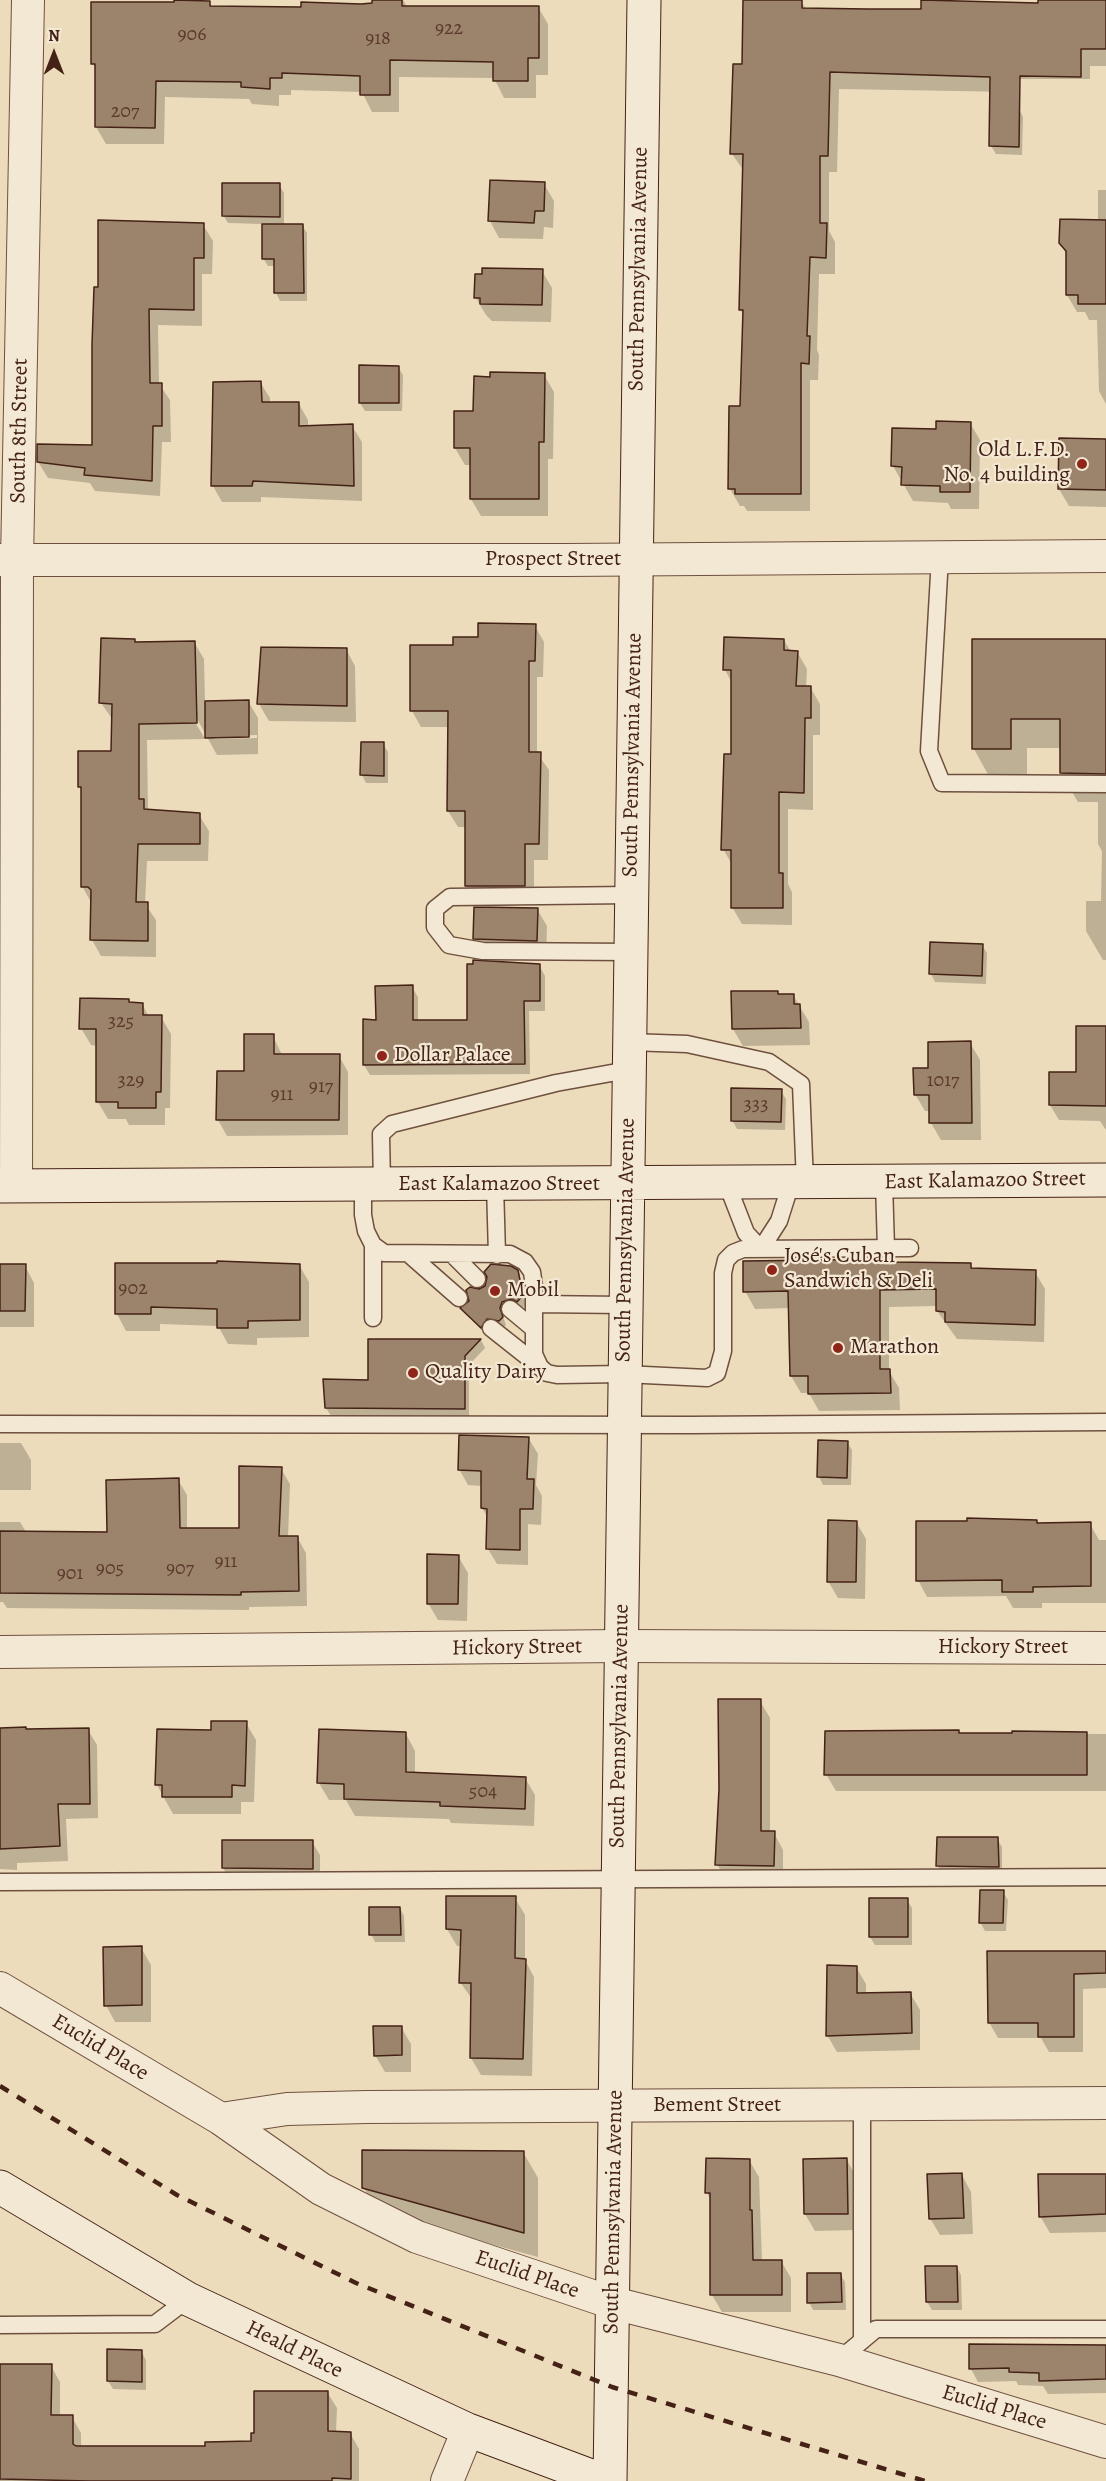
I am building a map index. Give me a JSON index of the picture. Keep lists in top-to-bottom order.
{
  "streets": {
    "main road": ["South Pennsylvania Avenue", "East Kalamazoo Street", "Heald Place"],
    "street": [
      "South 8th Street",
      "Prospect Street",
      "Hickory Street",
      "Euclid Place",
      "Bement Street"
    ]
  },
  "crossings": [
    ["South Pennsylvania Avenue", "Prospect Street"],
    ["South Pennsylvania Avenue", "East Kalamazoo Street"],
    ["South Pennsylvania Avenue", "Hickory Street"],
    ["South Pennsylvania Avenue", "Euclid Place"],
    ["South Pennsylvania Avenue", "Bement Street"],
    ["South 8th Street", "Prospect Street"],
    ["South 8th Street", "East Kalamazoo Street"],
    ["Euclid Place", "Bement Street"]
  ],
  "places": [
    "Old L.F.D. No. 4 building",
    "Dollar Palace",
    "José's Cuban Sandwich & Deli",
    "Mobil",
    "Marathon",
    "Quality Dairy"
  ],
  "house_numbers": [
    "922",
    "906",
    "918",
    "207",
    "325",
    "329",
    "1017",
    "917",
    "911",
    "333",
    "902",
    "911",
    "905",
    "907",
    "901",
    "504"
  ],
  "north": "top"
}
